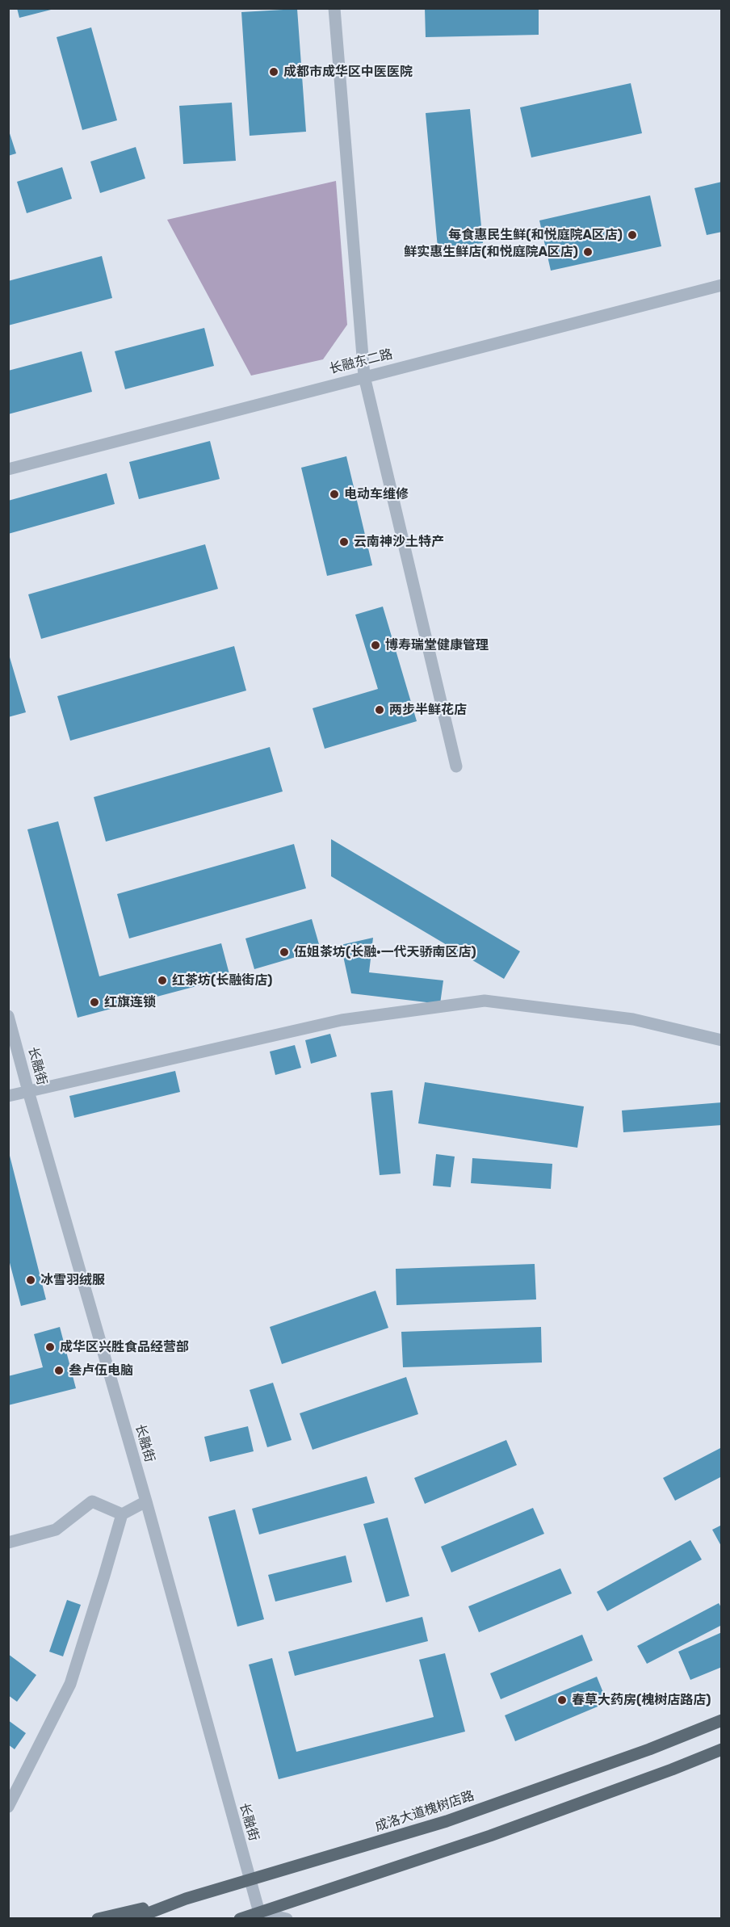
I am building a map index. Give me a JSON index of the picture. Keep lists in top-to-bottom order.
{
  "streets": {
    "main road": ["成洛大道槐树店路"],
    "street": ["长融东二路", "长融街"]
  },
  "crossings": [
    ["长融街", "成洛大道槐树店路"]
  ],
  "places": [
    "成都市成华区中医医院",
    "每食惠民生鲜(和悦庭院A区店)",
    "鲜实惠生鲜店(和悦庭院A区店)",
    "电动车维修",
    "云南神沙土特产",
    "博寿瑞堂健康管理",
    "两步半鲜花店",
    "伍姐茶坊(长融·一代天骄南区店)",
    "红茶坊(长融街店)",
    "红旗连锁",
    "冰雪羽绒服",
    "成华区兴胜食品经营部",
    "叁卢伍电脑",
    "春草大药房(槐树店路店)"
  ]
}
